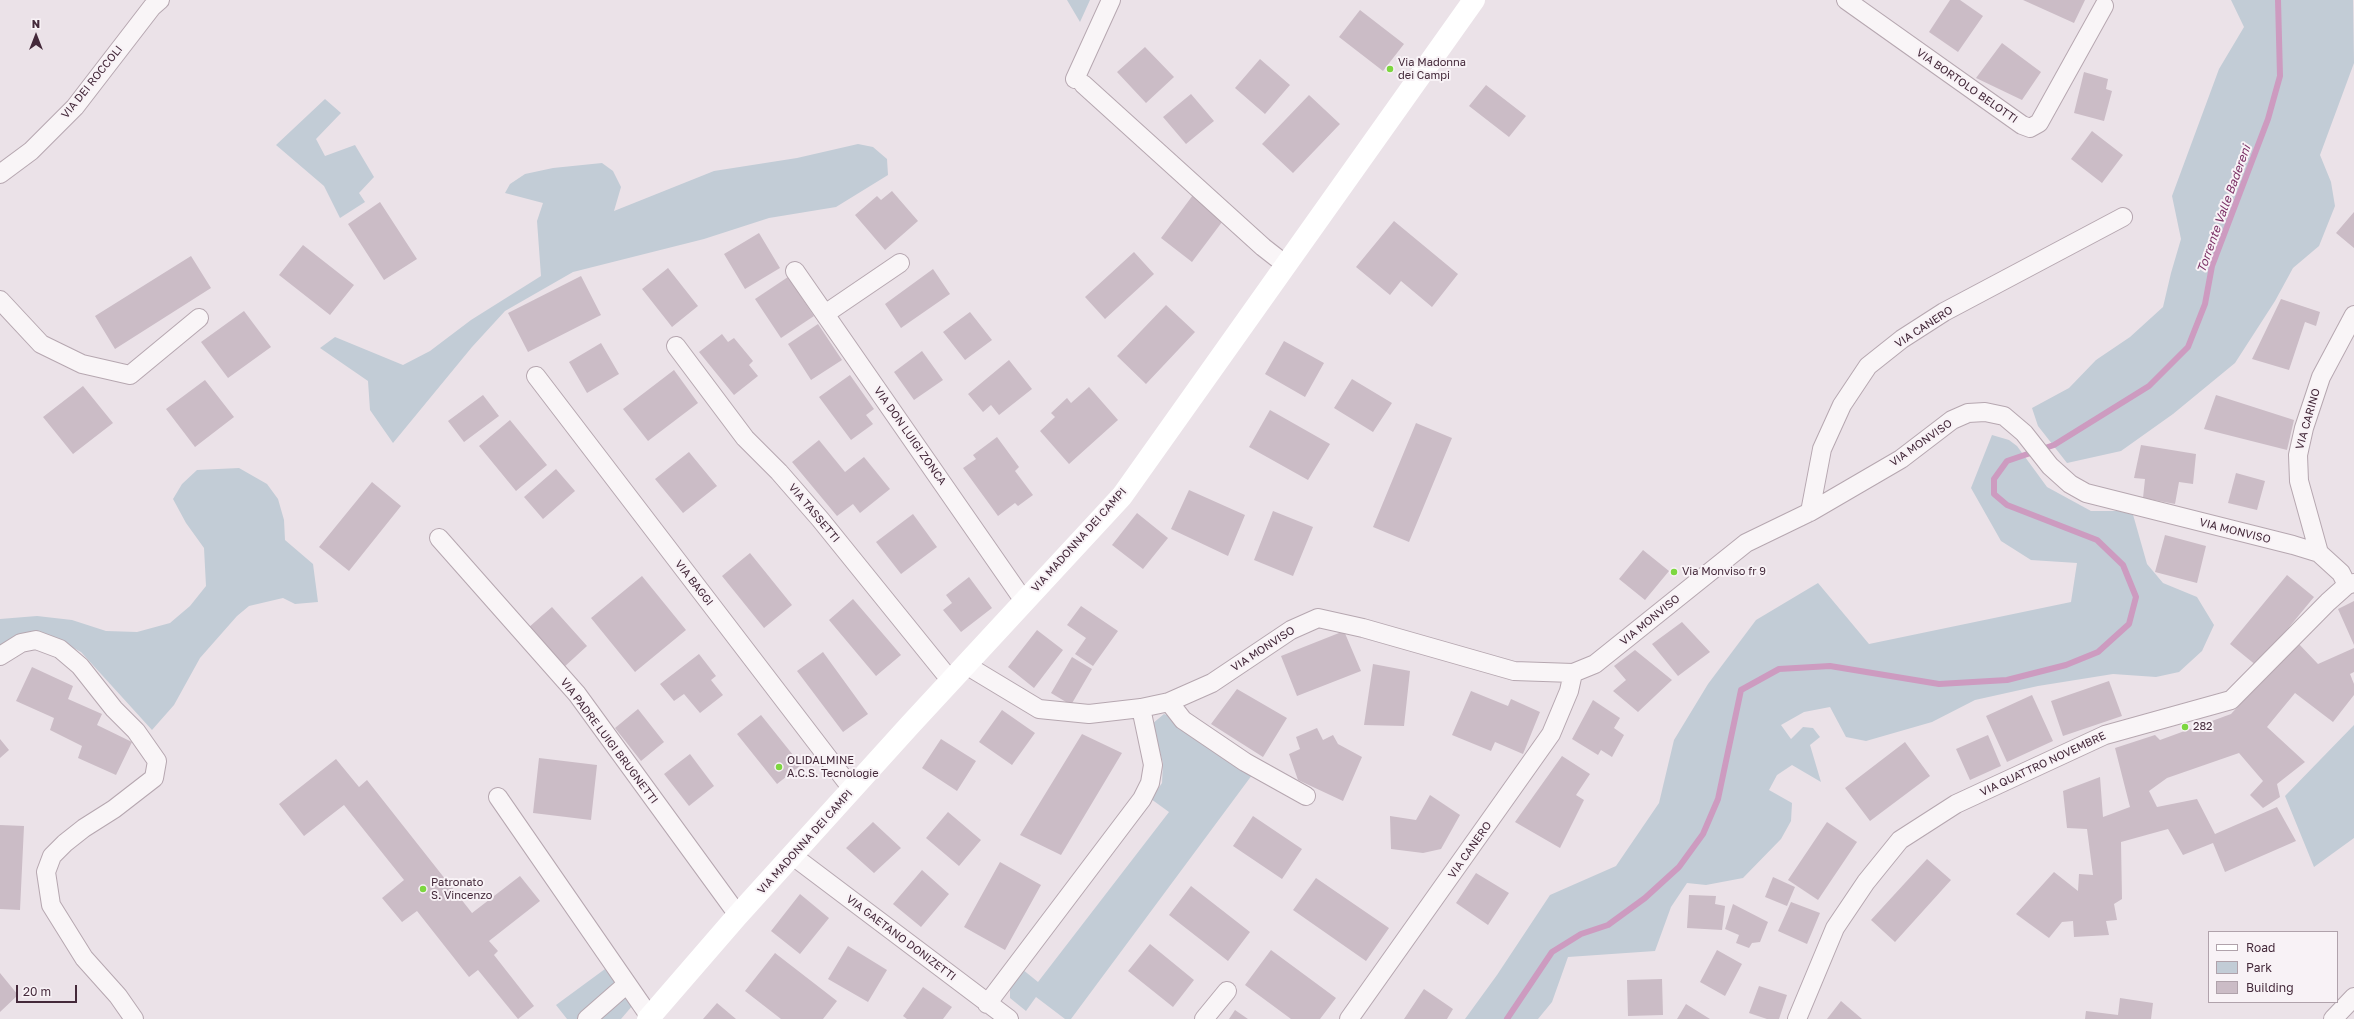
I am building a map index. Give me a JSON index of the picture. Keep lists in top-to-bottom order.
{
  "streets": {
    "street": [
      "VIA DEI ROCCOLI",
      "VIA BORTOLO BELOTTI",
      "VIA CANERO",
      "VIA CARINO",
      "VIA DON LUIGI ZONCA",
      "VIA MONVISO",
      "VIA TASSETTI",
      "VIA MADONNA DEI CAMPI",
      "VIA BAGGI",
      "VIA PADRE LUIGI BRUGNETTI",
      "VIA QUATTRO NOVEMBRE",
      "VIA GAETANO DONIZETTI"
    ]
  },
  "crossings": [
    ["VIA CANERO", "VIA MONVISO"],
    ["VIA CARINO", "VIA MONVISO"],
    ["VIA DON LUIGI ZONCA", "VIA MADONNA DEI CAMPI"],
    ["VIA MONVISO", "VIA MADONNA DEI CAMPI"],
    ["VIA TASSETTI", "VIA MADONNA DEI CAMPI"],
    ["VIA MADONNA DEI CAMPI", "VIA BAGGI"],
    ["VIA MADONNA DEI CAMPI", "VIA PADRE LUIGI BRUGNETTI"],
    ["VIA MADONNA DEI CAMPI", "VIA GAETANO DONIZETTI"]
  ],
  "water": ["Torrente Valle Badereni"],
  "places": [
    "Via Madonna dei Campi",
    "Via Monviso fr 9",
    "282",
    "OLIDALMINE A.C.S. Tecnologie",
    "Patronato S. Vincenzo"
  ],
  "legend": ["Road", "Park", "Building"],
  "scale_bar": "20 m",
  "north": "top"
}
